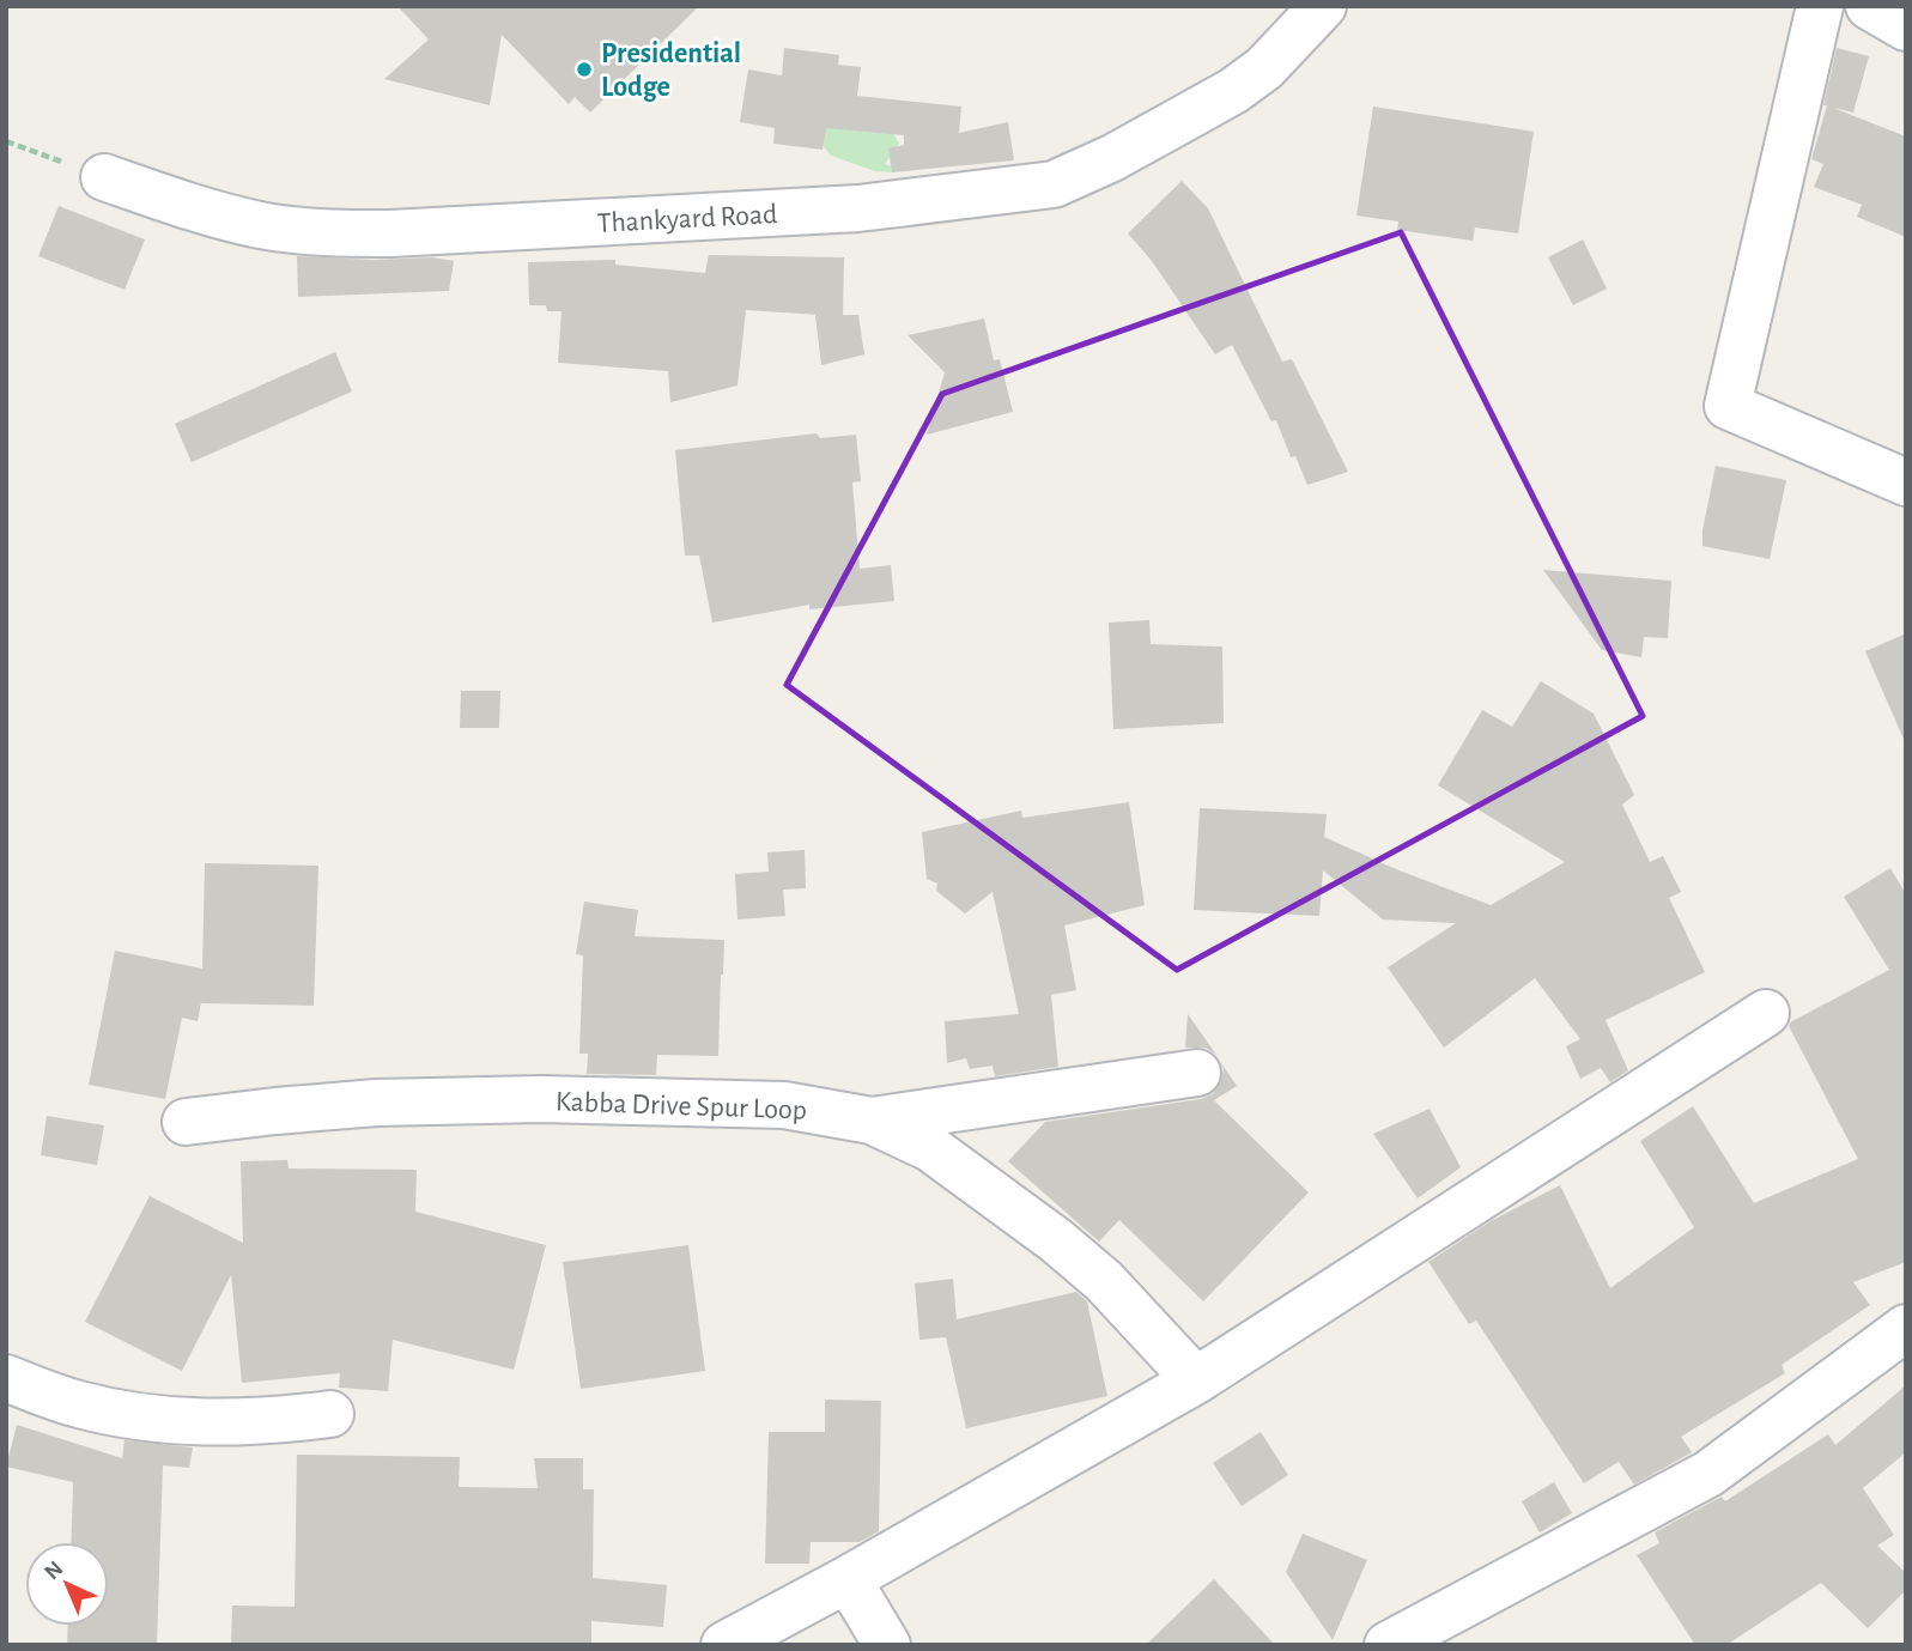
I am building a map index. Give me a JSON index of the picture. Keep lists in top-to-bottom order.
{
  "streets": {
    "street": ["Thankyard Road", "Kabba Drive Spur Loop"]
  },
  "places": ["Presidential Lodge"],
  "north": "top left"
}
